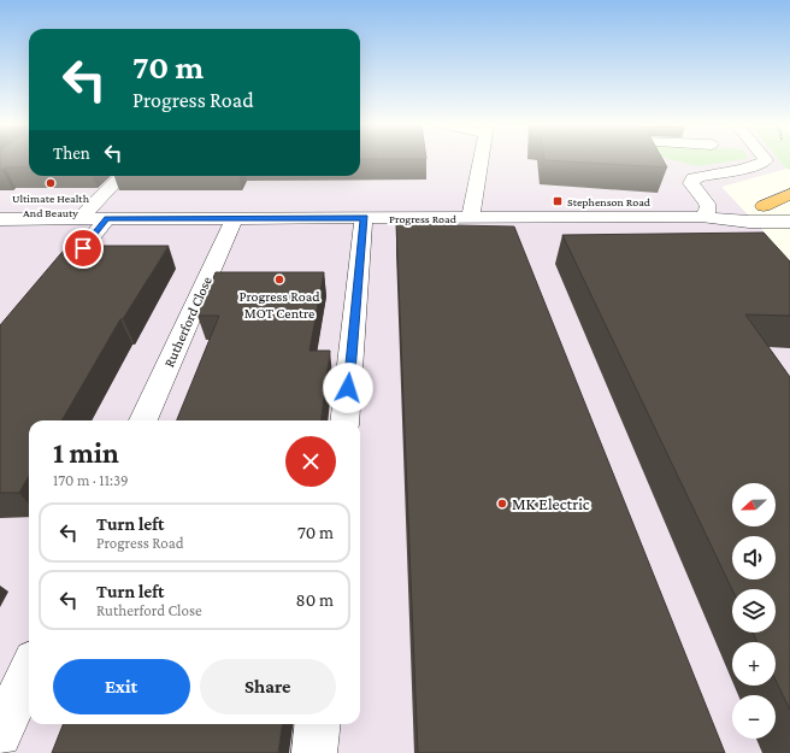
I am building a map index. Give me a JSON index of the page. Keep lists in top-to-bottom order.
{
  "streets": {
    "street": ["Progress Road", "Rutherford Close"]
  },
  "crossings": [
    ["Progress Road", "Rutherford Close"]
  ],
  "places": {
    "other": ["Ultimate Health And Beauty", "Progress Road MOT Centre", "MK Electric"],
    "transit": ["Stephenson Road"]
  },
  "north": "left",
  "page": {
    "turn": ["70 m", "Progress Road"],
    "then": "Then",
    "heading": ["1 min", "170 m · 11:39"],
    "map_buttons": ["+", "−"],
    "list": [
      {
        "name": "Turn left",
        "note": "Progress Road",
        "value": "70 m"
      },
      {
        "name": "Turn left",
        "note": "Rutherford Close",
        "value": "80 m"
      }
    ],
    "buttons": ["Exit", "Share"]
  }
}
